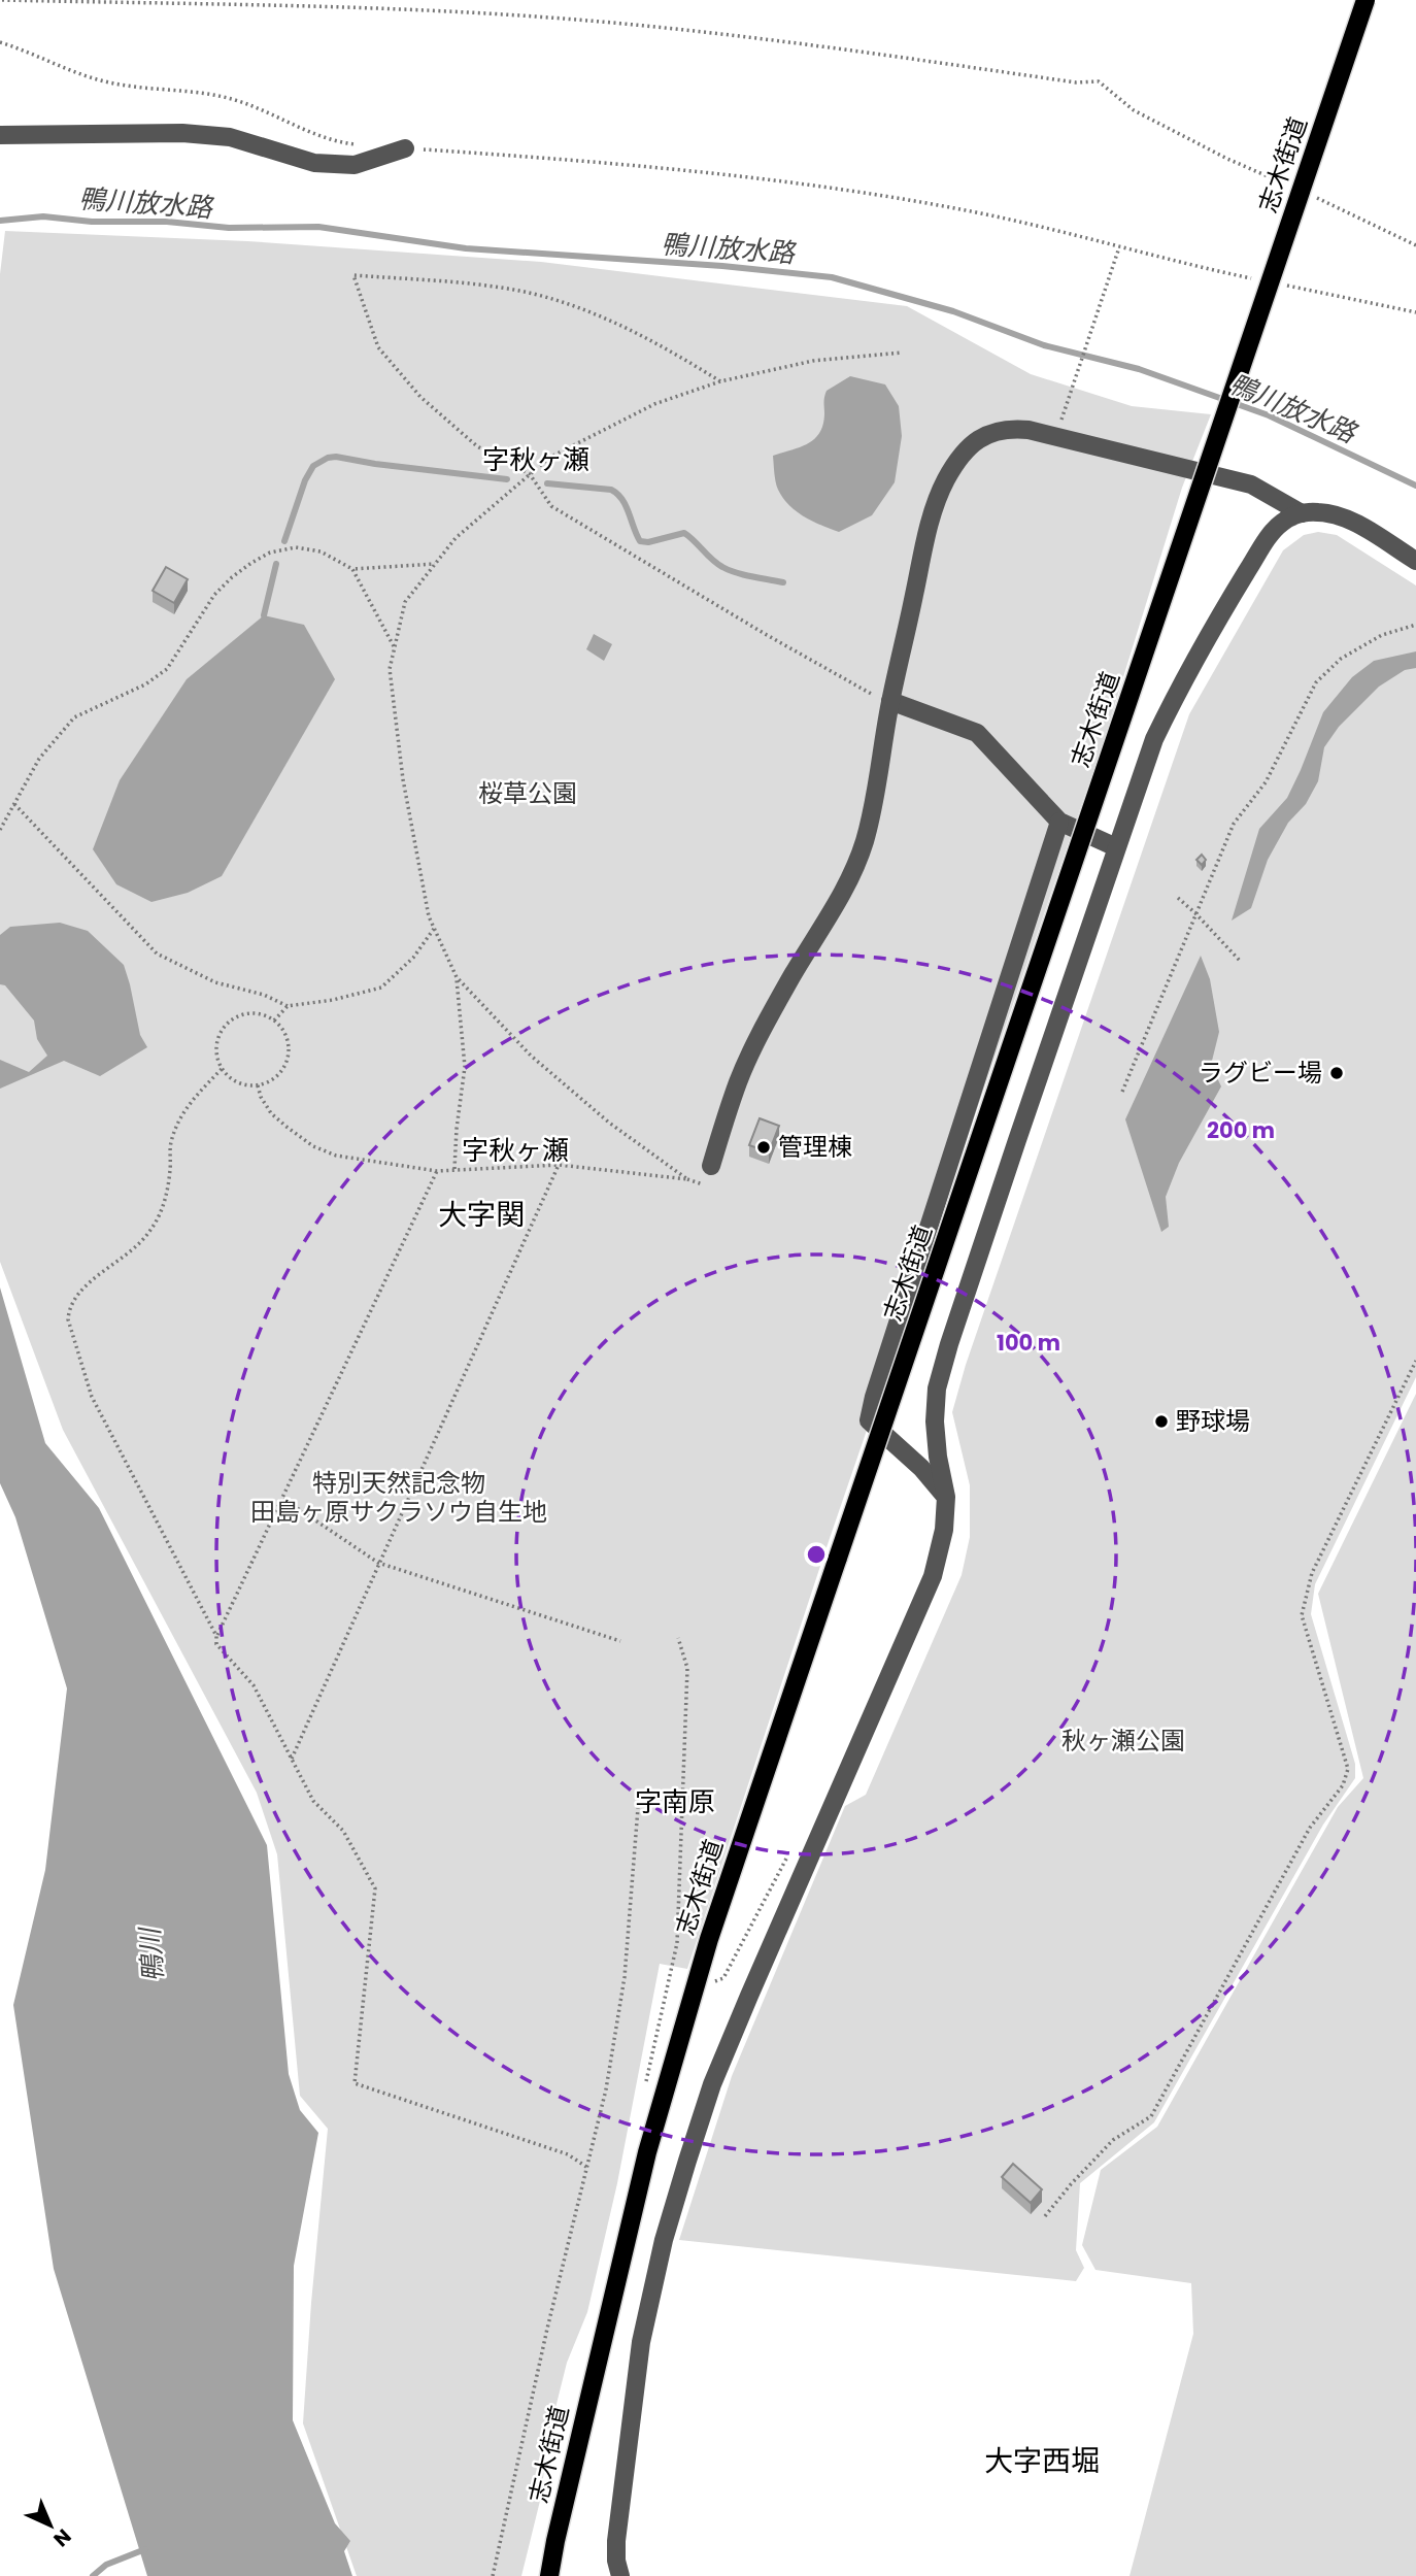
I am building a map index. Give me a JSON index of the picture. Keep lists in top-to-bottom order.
{
  "streets": {
    "main road": ["志木街道"]
  },
  "districts": [
    "字秋ヶ瀬",
    "字秋ヶ瀬",
    "大字関",
    "字南原",
    "大字西堀"
  ],
  "water": ["鴨川放水路", "鴨川"],
  "parks": ["桜草公園", "特別天然記念物 田島ヶ原サクラソウ自生地", "秋ヶ瀬公園"],
  "places": ["ラグビー場", "管理棟", "野球場"],
  "north": "bottom right",
  "rings": ["200 m", "100 m"]
}
